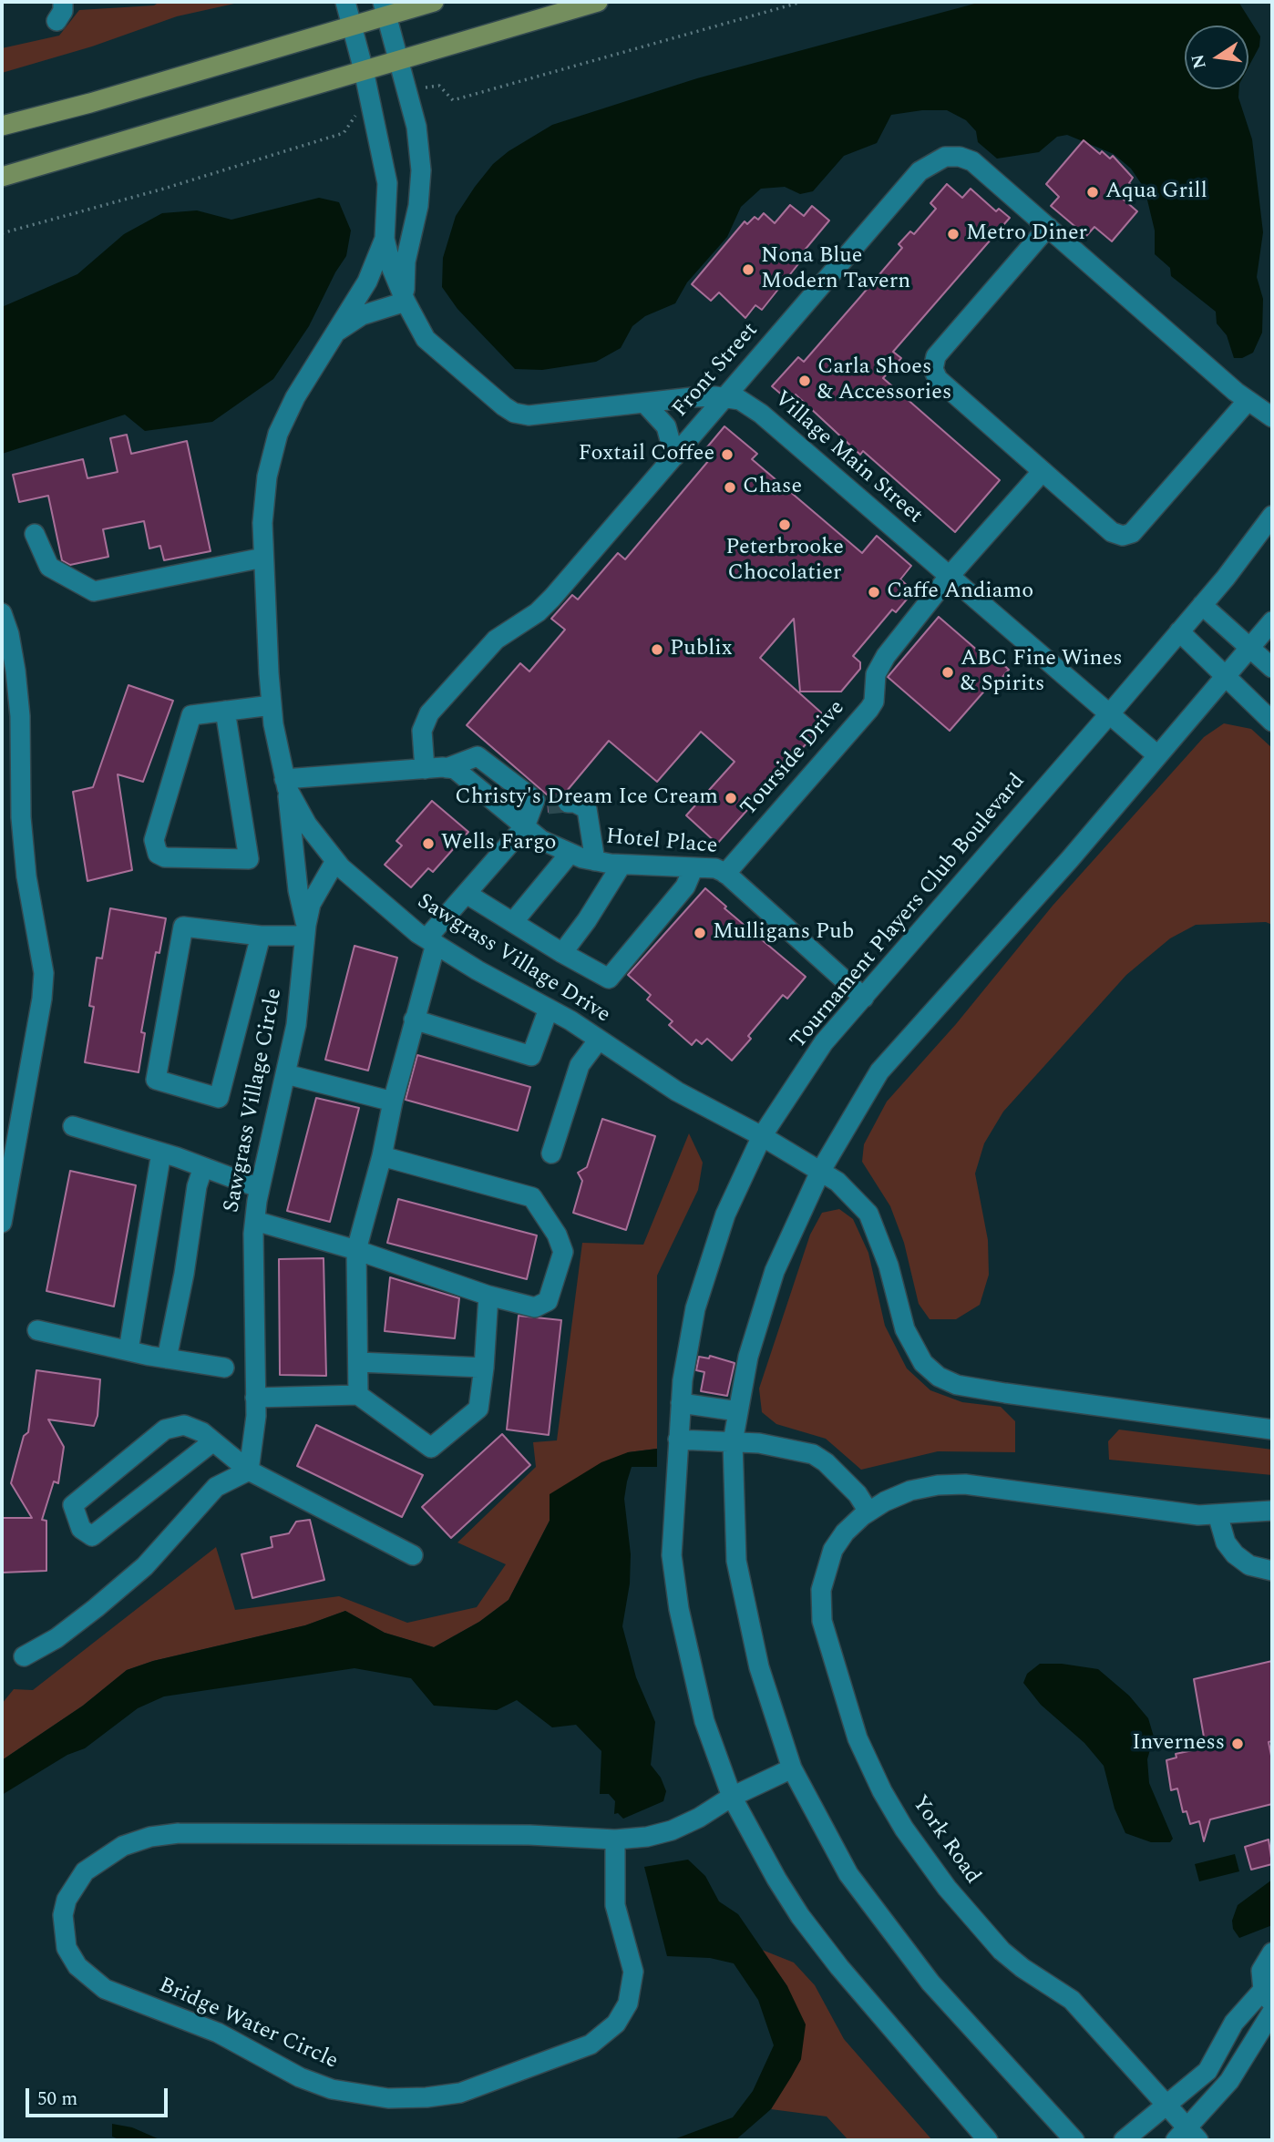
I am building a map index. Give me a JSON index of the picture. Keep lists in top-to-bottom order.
{
  "streets": {
    "street": [
      "Front Street",
      "Village Main Street",
      "Tourside Drive",
      "Hotel Place",
      "Tournament Players Club Boulevard",
      "Sawgrass Village Drive",
      "Sawgrass Village Circle",
      "York Road",
      "Bridge Water Circle"
    ]
  },
  "crossings": [
    ["Front Street", "Village Main Street"],
    ["Village Main Street", "Tourside Drive"],
    ["Village Main Street", "Tournament Players Club Boulevard"],
    ["Village Main Street", "Sawgrass Village Drive"],
    ["Tourside Drive", "Hotel Place"],
    ["Hotel Place", "Tournament Players Club Boulevard"],
    ["Tournament Players Club Boulevard", "Sawgrass Village Drive"],
    ["Tournament Players Club Boulevard", "Bridge Water Circle"],
    ["Sawgrass Village Drive", "Sawgrass Village Circle"]
  ],
  "places": [
    "Aqua Grill",
    "Metro Diner",
    "Nona Blue Modern Tavern",
    "Carla Shoes & Accessories",
    "Foxtail Coffee",
    "Chase",
    "Peterbrooke Chocolatier",
    "Caffe Andiamo",
    "Publix",
    "ABC Fine Wines & Spirits",
    "Christy's Dream Ice Cream",
    "Wells Fargo",
    "Mulligans Pub",
    "Inverness"
  ],
  "scale_bar": "50 m",
  "north": "left"
}
